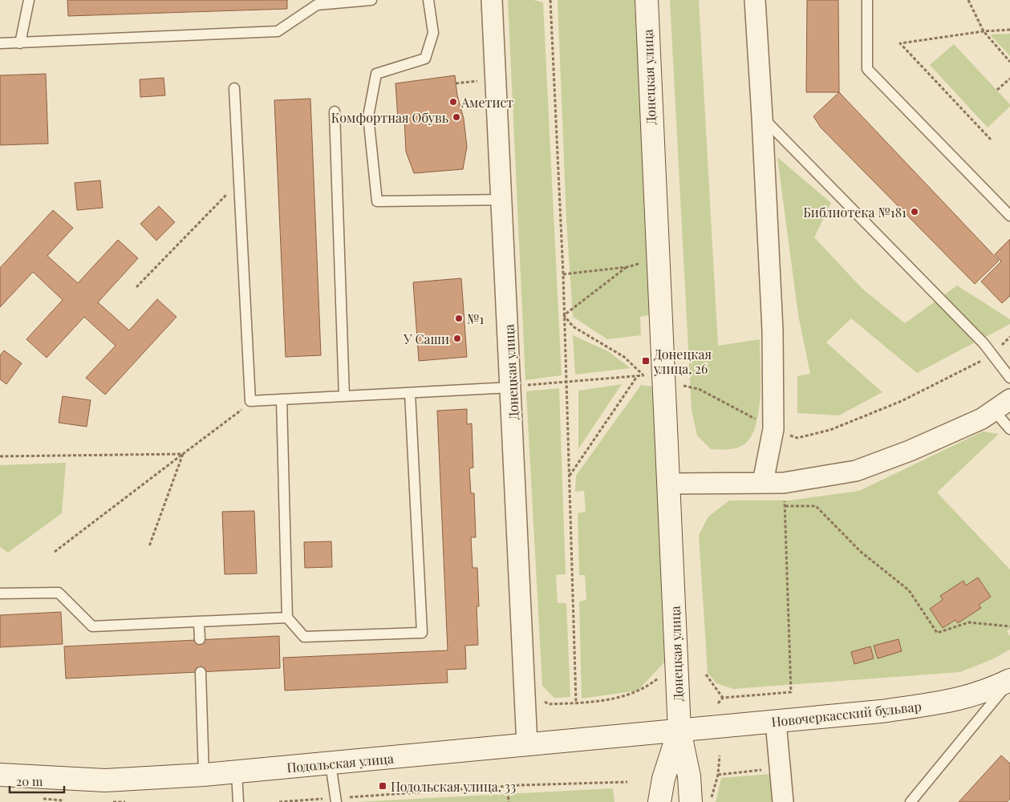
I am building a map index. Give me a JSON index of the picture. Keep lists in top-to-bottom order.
{
  "streets": {
    "street": ["Донецкая улица", "Новочеркасский бульвар", "Подольская улица"]
  },
  "crossings": [
    ["Донецкая улица", "Новочеркасский бульвар"],
    ["Донецкая улица", "Подольская улица"],
    ["Новочеркасский бульвар", "Подольская улица"]
  ],
  "places": {
    "other": [
      "Аметист",
      "Комфортная Обувь",
      "Библиотека №181",
      "№1",
      "У Саши"
    ],
    "transit": ["Донецкая улица, 26", "Подольская улица, 33"]
  },
  "scale_bar": "20 m"
}
